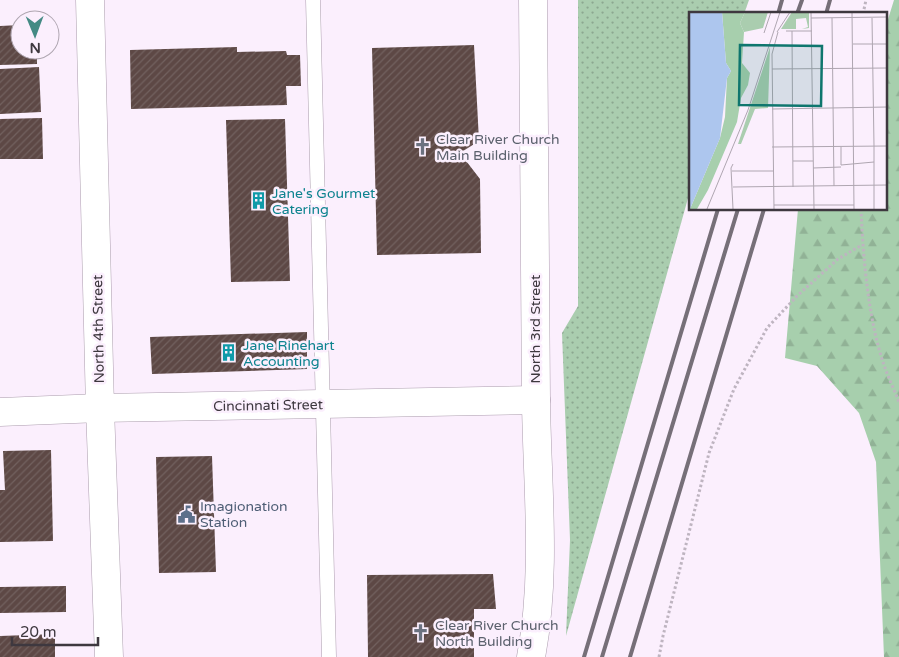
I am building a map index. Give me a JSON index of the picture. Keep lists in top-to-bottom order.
{
  "streets": {
    "street": ["North 4th Street", "North 3rd Street", "Cincinnati Street"]
  },
  "crossings": [
    ["North 4th Street", "Cincinnati Street"],
    ["North 3rd Street", "Cincinnati Street"]
  ],
  "places": {
    "church": ["Clear River Church Main Building", "Clear River Church North Building"],
    "building": ["Jane's Gourmet Catering", "Jane Rinehart Accounting"],
    "public building": ["Imagionation Station"]
  },
  "scale_bar": "20 m",
  "north": "bottom"
}
